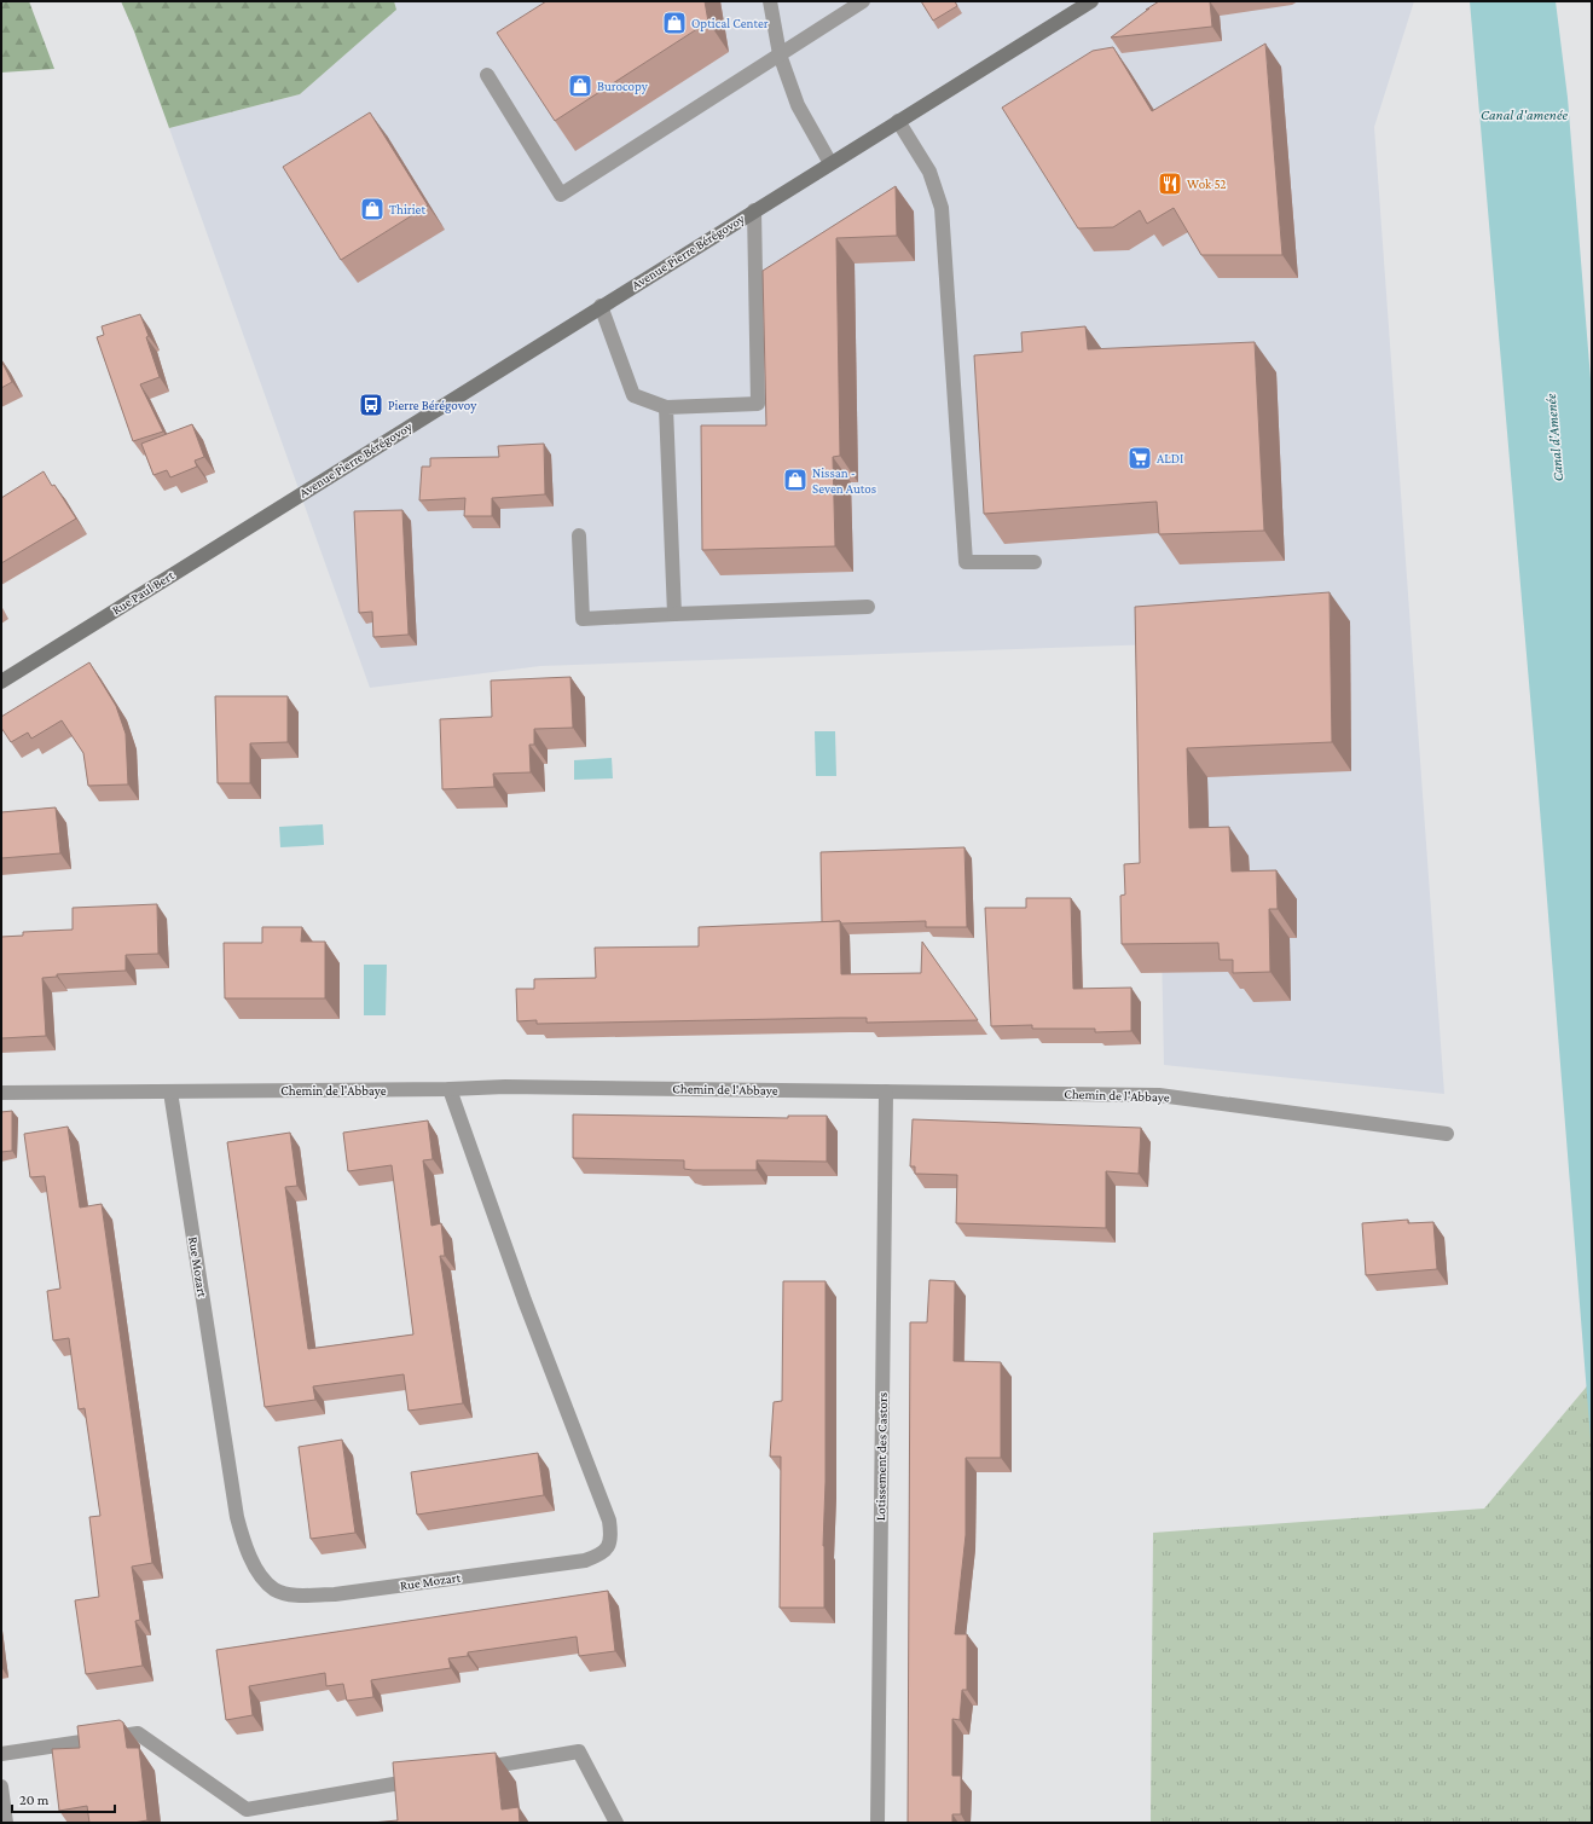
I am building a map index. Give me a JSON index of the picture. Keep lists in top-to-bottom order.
{
  "streets": {
    "main road": ["Avenue Pierre Bérégovoy", "Rue Paul Bert"],
    "street": ["Chemin de l'Abbaye", "Rue Mozart", "Lotissement des Castors"]
  },
  "crossings": [
    ["Avenue Pierre Bérégovoy", "Rue Paul Bert"],
    ["Chemin de l'Abbaye", "Rue Mozart"],
    ["Chemin de l'Abbaye", "Lotissement des Castors"]
  ],
  "water": ["Canal d'amenée", "Canal d'Amenée"],
  "places": {
    "shop": [
      "Optical Center",
      "Burocopy",
      "Thiriet",
      "Nissan - Seven Autos"
    ],
    "restaurant": ["Wok 52"],
    "bus stop": ["Pierre Bérégovoy"],
    "supermarket": ["ALDI"]
  },
  "scale_bar": "20 m"
}
